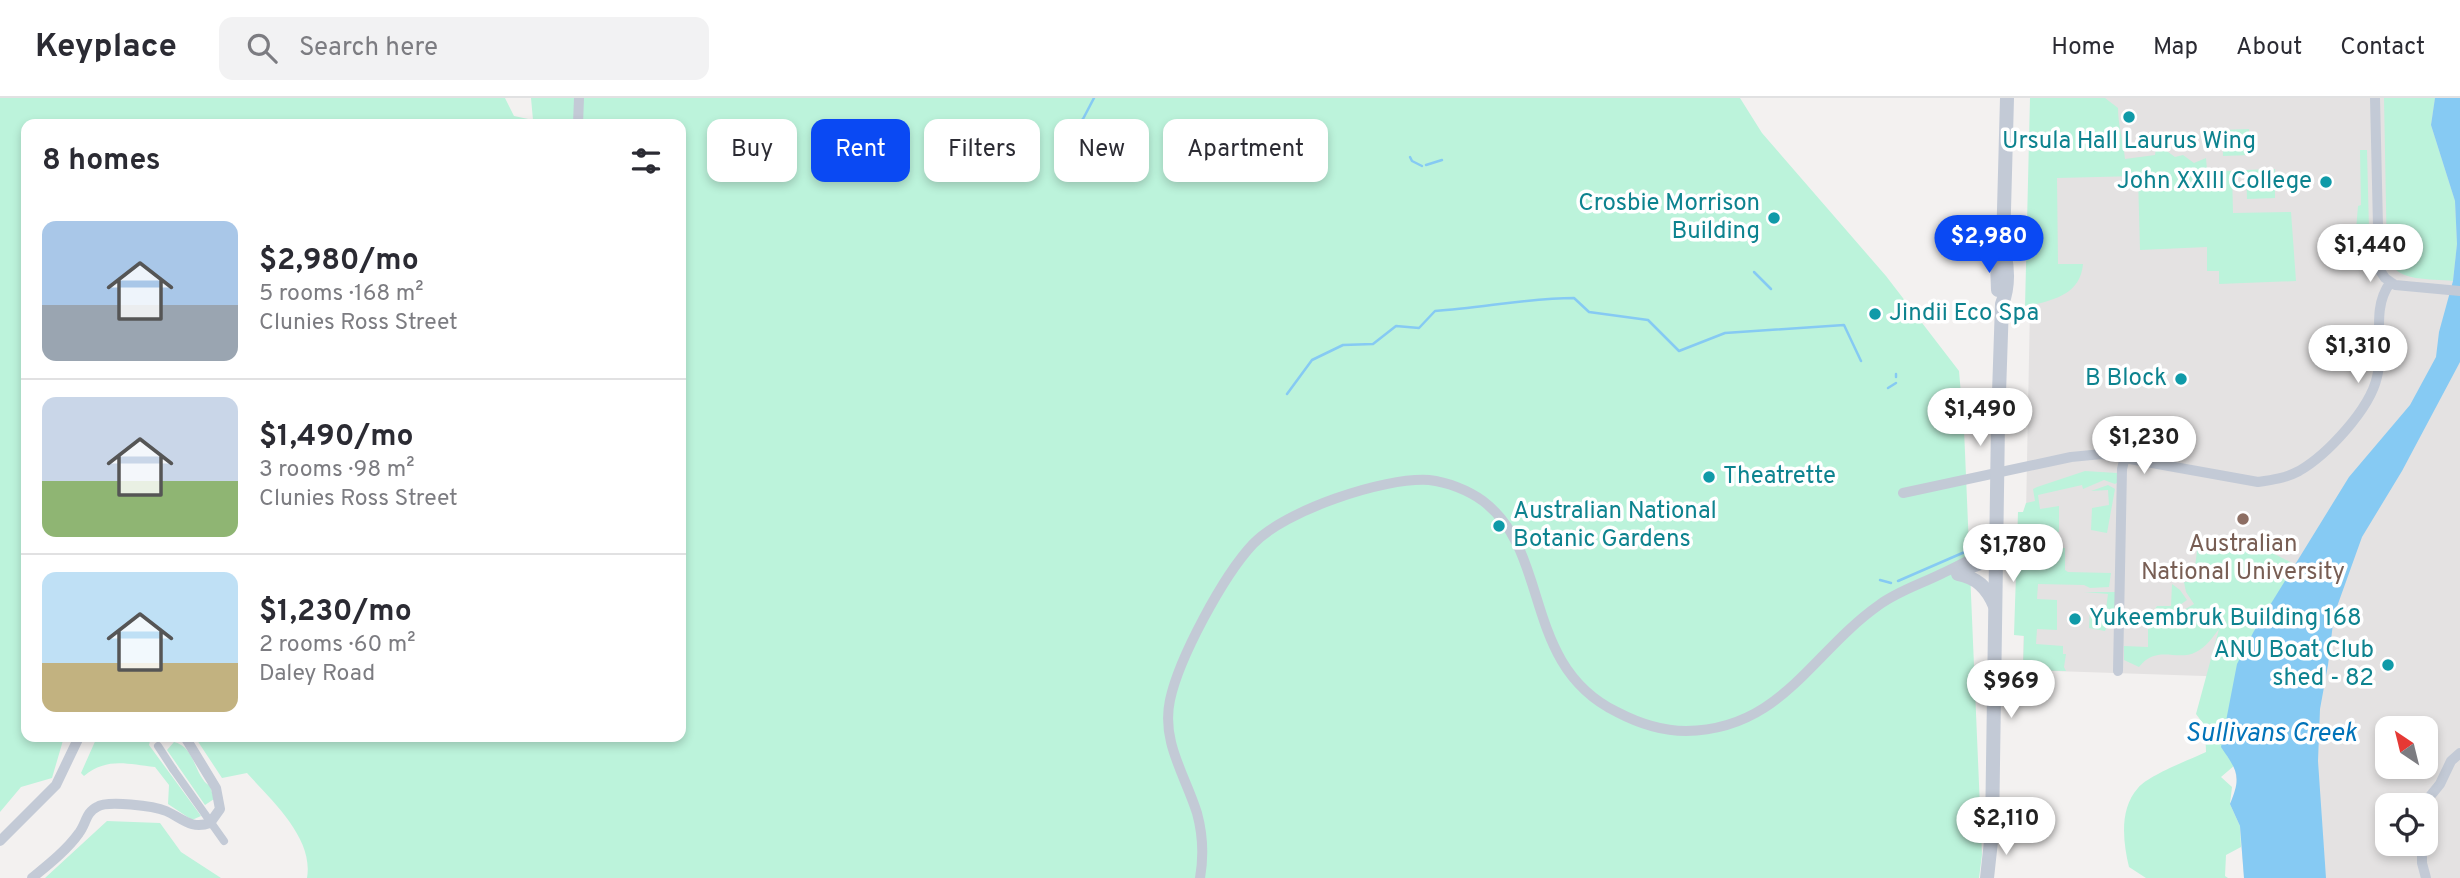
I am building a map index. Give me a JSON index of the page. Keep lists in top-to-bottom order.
{
  "water": ["Sullivans Creek"],
  "places": [
    "Ursula Hall Laurus Wing",
    "John XXIII College",
    "Crosbie Morrison Building",
    "Jindii Eco Spa",
    "B Block",
    "Theatrette",
    "Australian National University",
    "Australian National Botanic Gardens",
    "Yukeembruk Building 168",
    "ANU Boat Club shed - 82"
  ],
  "north": "top left",
  "page": {
    "header": "Keyplace",
    "search": "Search here",
    "nav": [
      "Home",
      "Map",
      "About",
      "Contact"
    ],
    "chip": [
      "Buy",
      "Rent",
      "Filters",
      "New",
      "Apartment"
    ],
    "heading": "8 homes",
    "list": [
      {
        "name": "$2,980/mo",
        "note": "5 rooms · 168 m² · Clunies Ross Street"
      },
      {
        "name": "$1,490/mo",
        "note": "3 rooms · 98 m² · Clunies Ross Street"
      },
      {
        "name": "$1,230/mo",
        "note": "2 rooms · 60 m² · Daley Road"
      }
    ],
    "price": [
      "$2,980",
      "$1,440",
      "$1,310",
      "$1,490",
      "$1,230",
      "$1,780",
      "$969",
      "$2,110"
    ]
  }
}
